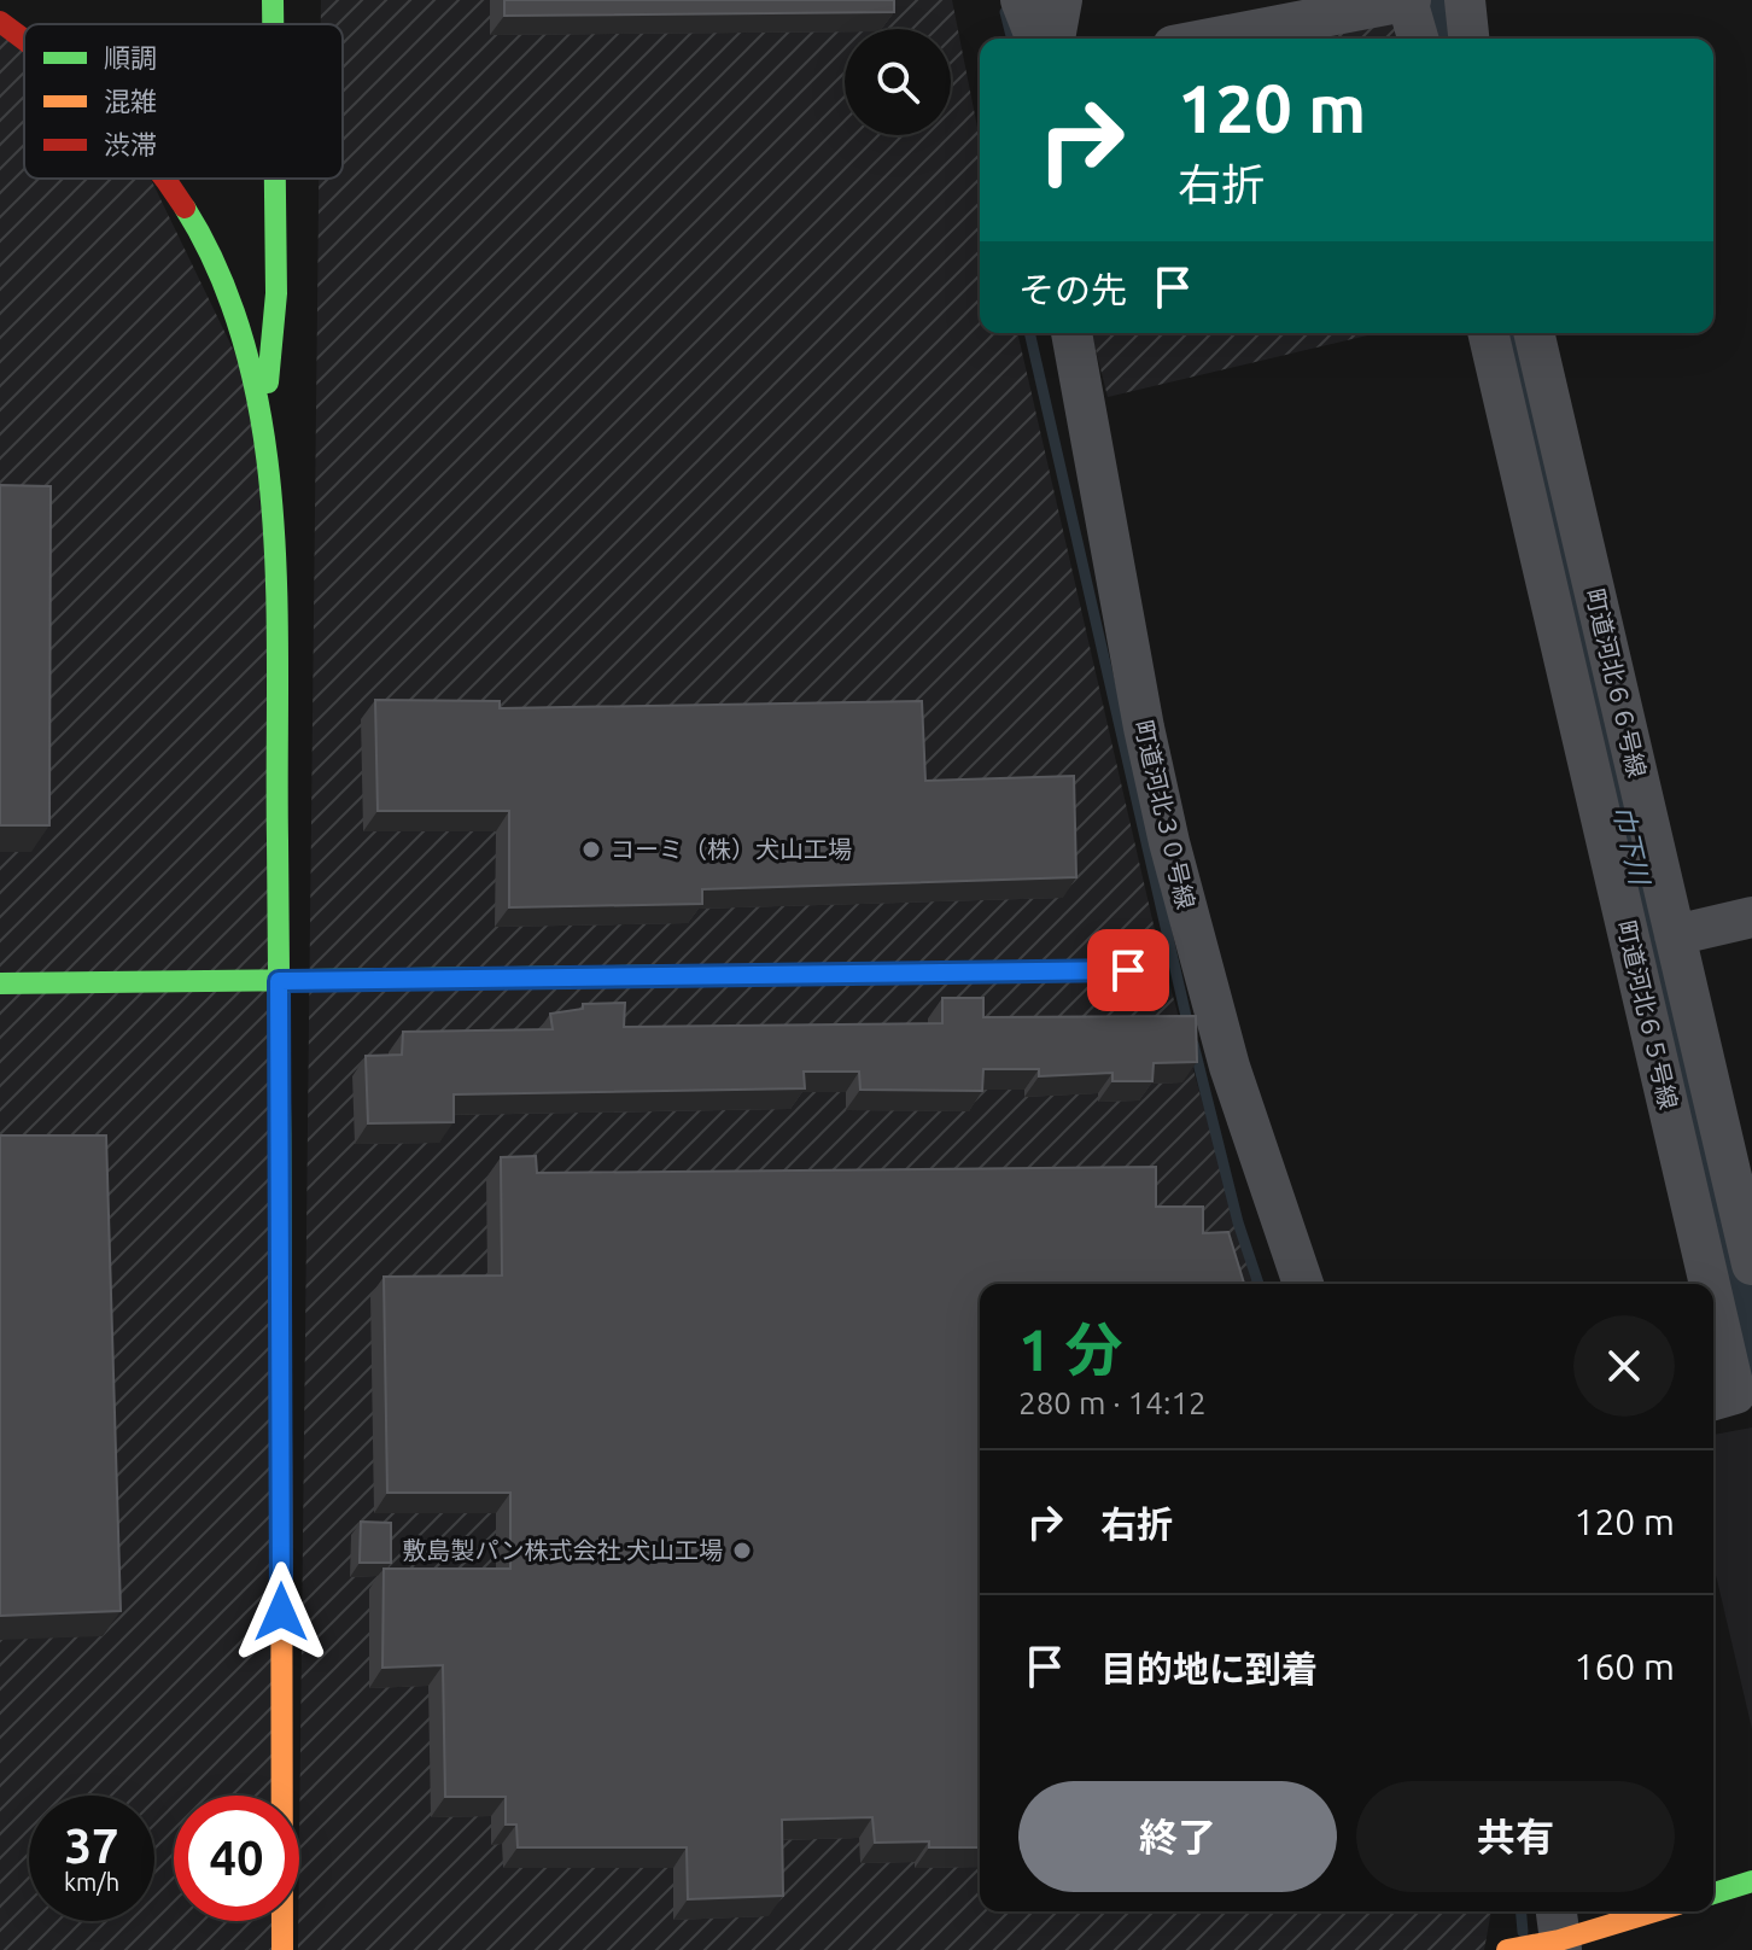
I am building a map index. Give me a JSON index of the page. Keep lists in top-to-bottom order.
{
  "streets": {
    "street": ["町道河北６６号線", "町道河北３０号線", "町道河北６５号線"]
  },
  "water": ["巾下川"],
  "places": ["コーミ（株）犬山工場", "敷島製パン株式会社 犬山工場"],
  "legend": ["順調", "混雑", "渋滞"],
  "page": {
    "turn": ["120 m", "右折"],
    "then": "その先",
    "heading": ["1 分", "280 m · 14:12"],
    "list": [
      {
        "name": "右折",
        "value": "120 m"
      },
      {
        "name": "目的地に到着",
        "value": "160 m"
      }
    ],
    "buttons": ["終了", "共有"],
    "speed": "37 km/h",
    "limit": "40"
  }
}
